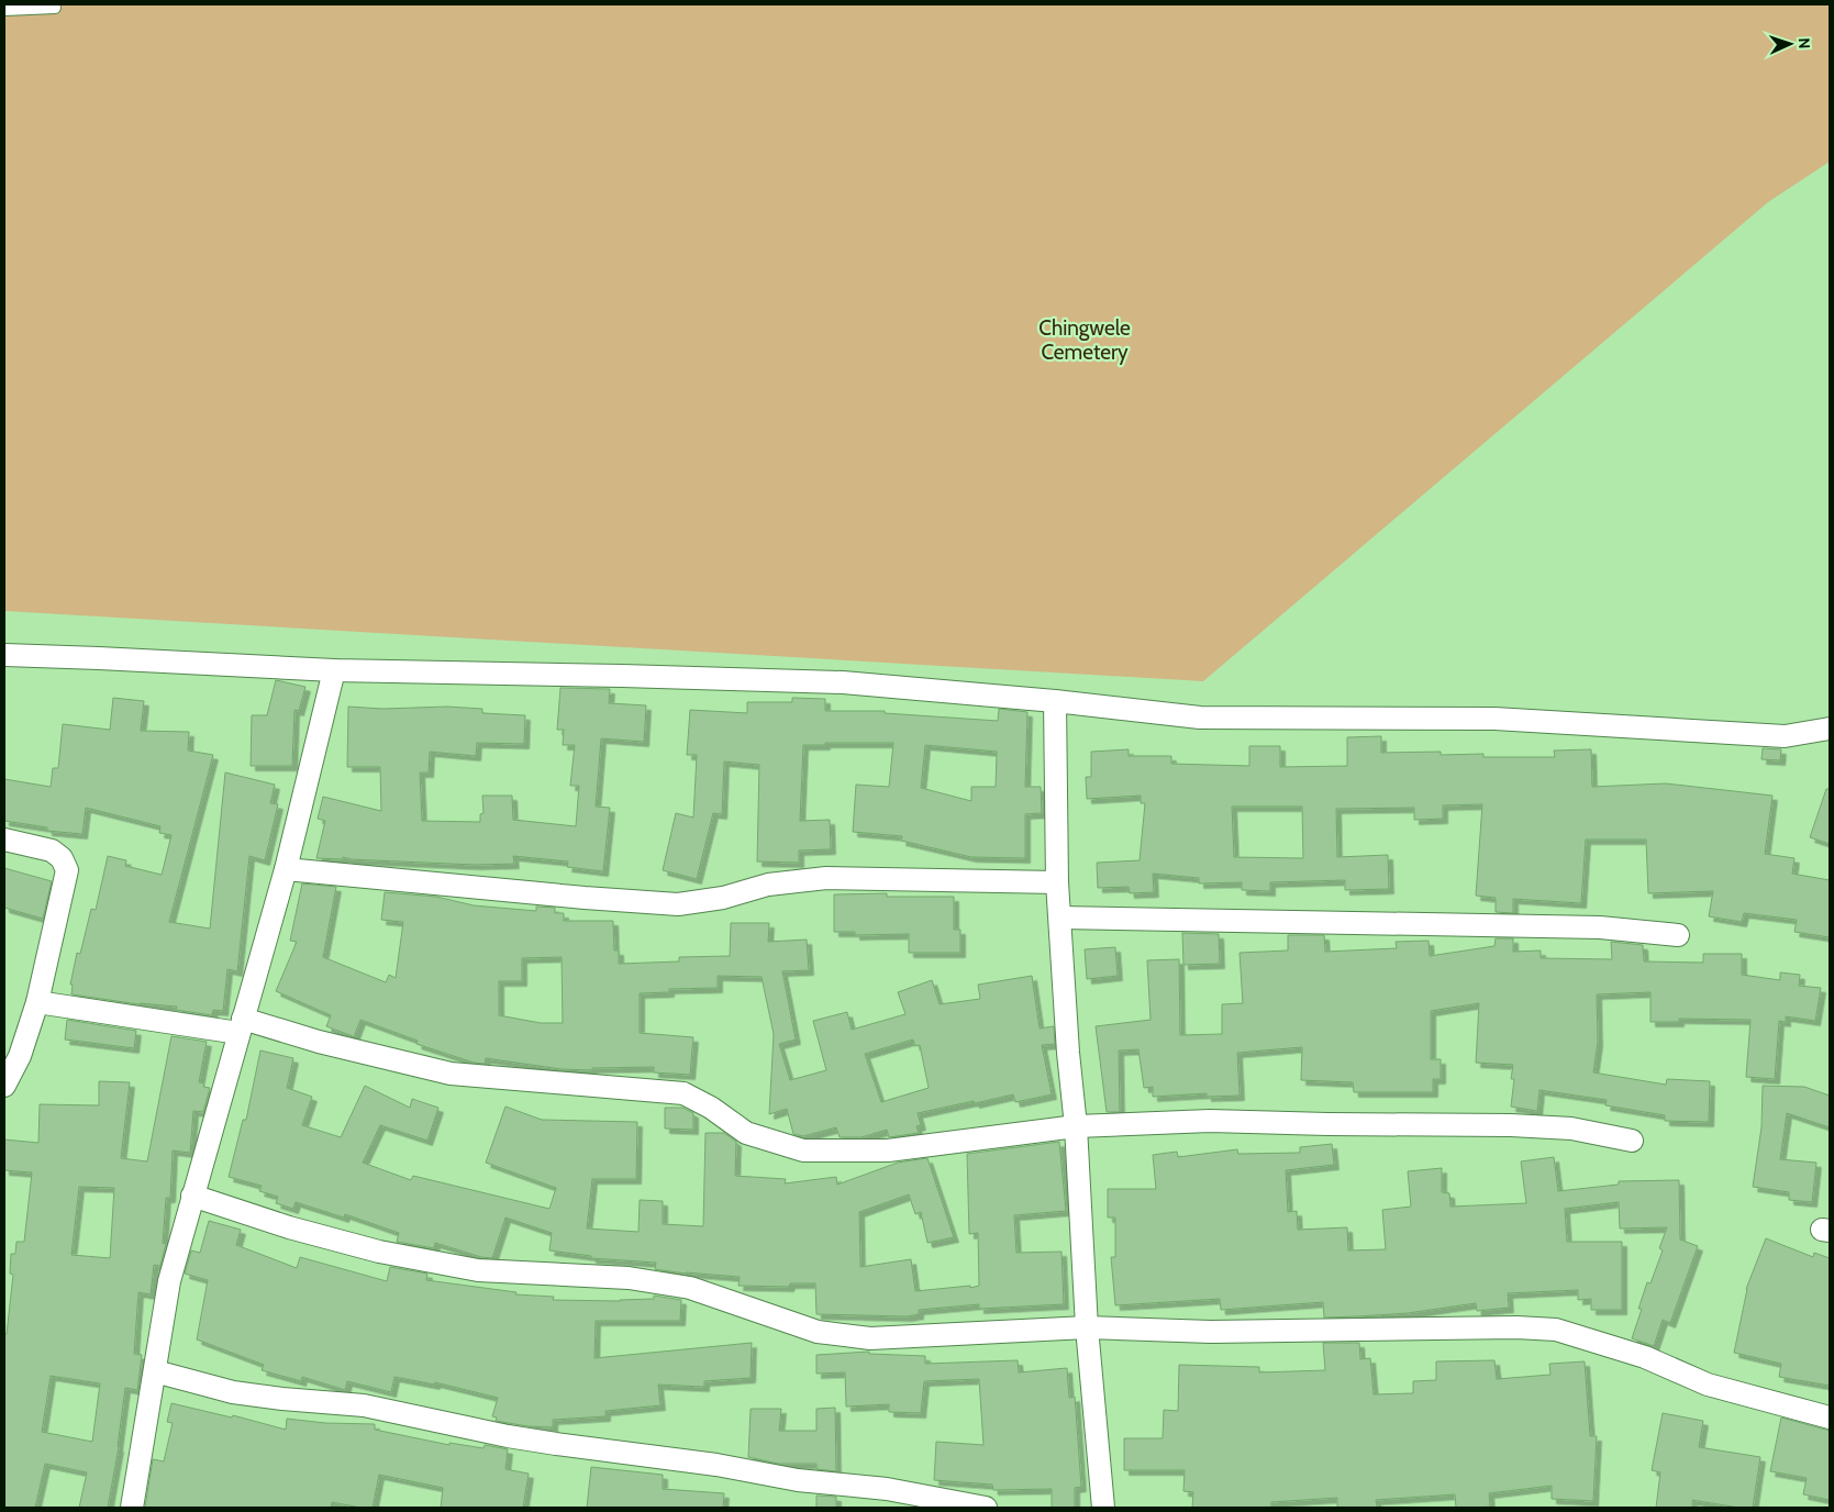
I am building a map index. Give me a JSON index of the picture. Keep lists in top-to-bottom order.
{
  "parks": ["Chingwele Cemetery"],
  "north": "right"
}
